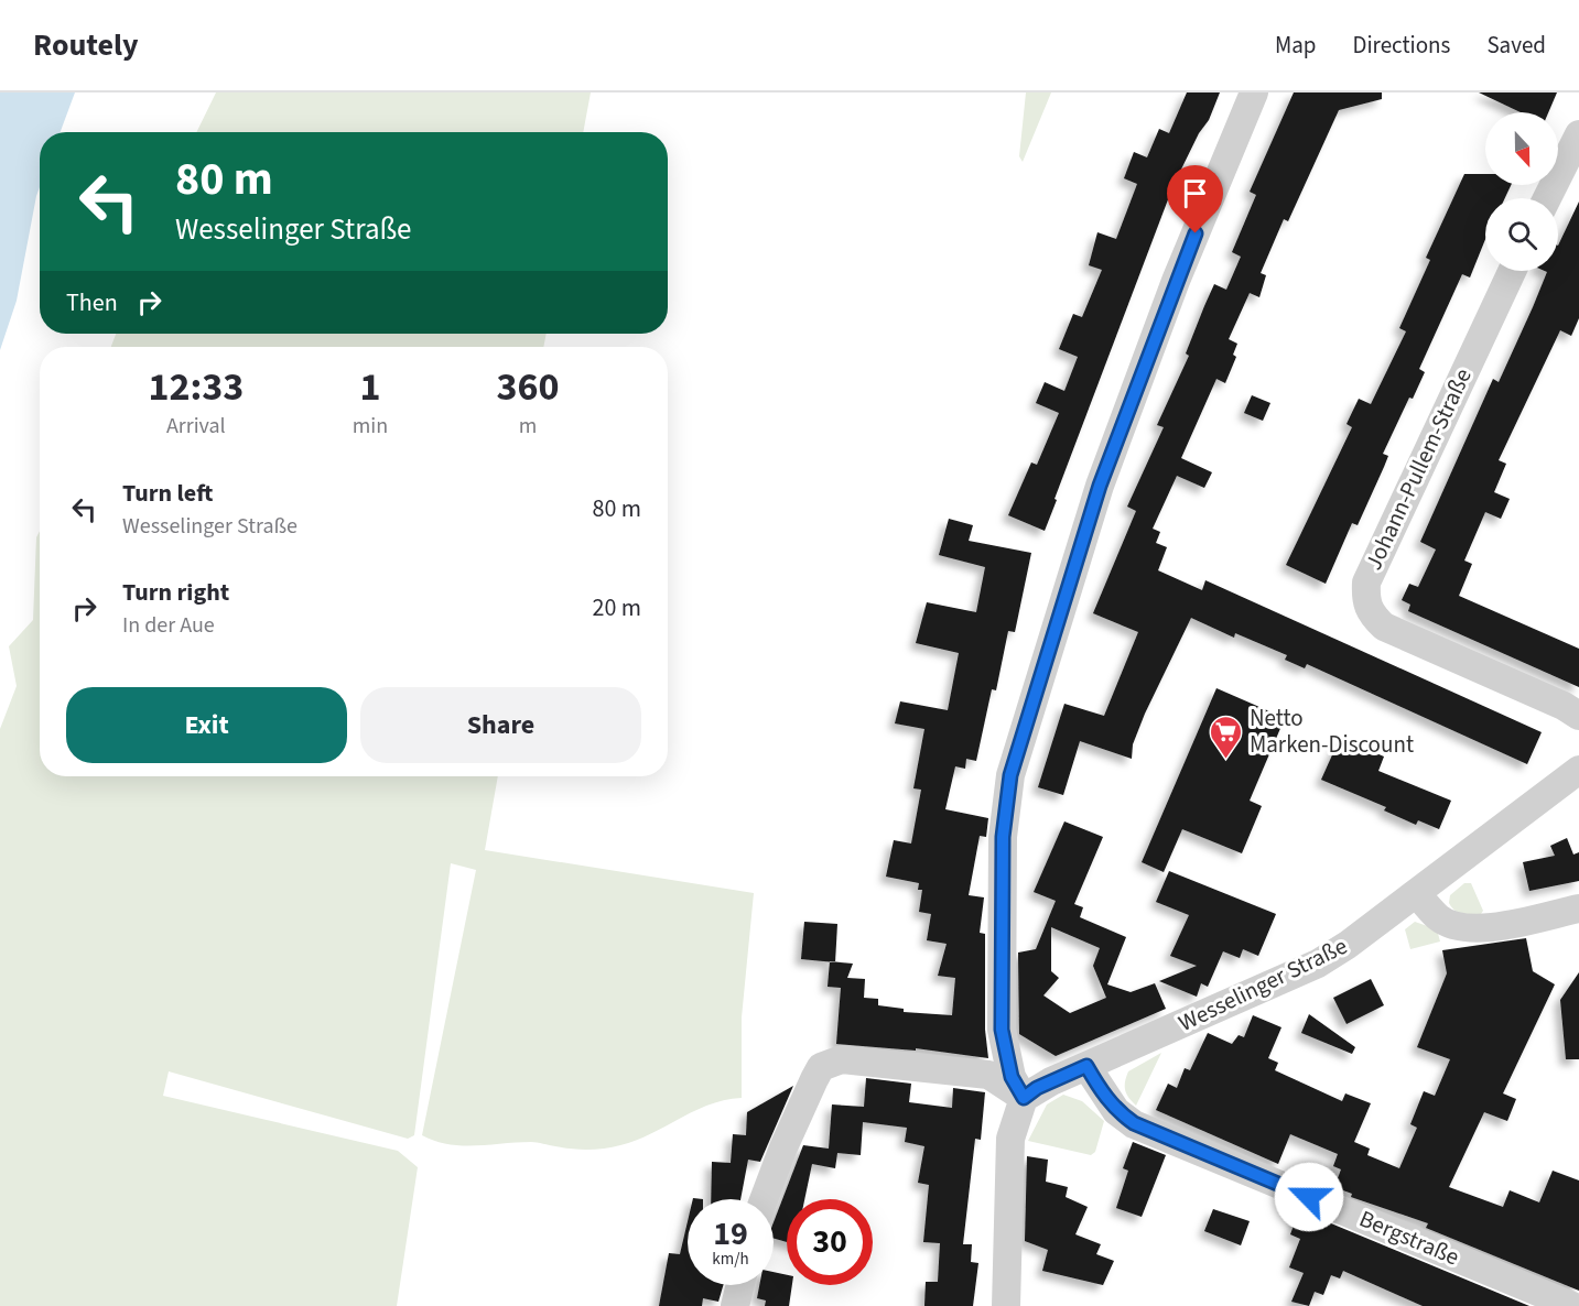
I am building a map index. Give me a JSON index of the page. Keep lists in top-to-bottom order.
{
  "streets": {
    "street": ["Johann-Pullem-Straße", "Wesselinger Straße", "Bergstraße"]
  },
  "crossings": [
    ["Wesselinger Straße", "Bergstraße"]
  ],
  "places": {
    "supermarket": ["Netto Marken-Discount"]
  },
  "north": "bottom",
  "page": {
    "header": "Routely",
    "nav": ["Map", "Directions", "Saved"],
    "turn": ["80 m", "Wesselinger Straße"],
    "then": "Then",
    "eta": [
      "12:33",
      "Arrival",
      "1",
      "min",
      "360",
      "m"
    ],
    "list": [
      {
        "name": "Turn left",
        "note": "Wesselinger Straße",
        "value": "80 m"
      },
      {
        "name": "Turn right",
        "note": "In der Aue",
        "value": "20 m"
      }
    ],
    "buttons": ["Exit", "Share"],
    "speed": "19 km/h",
    "limit": "30"
  }
}
